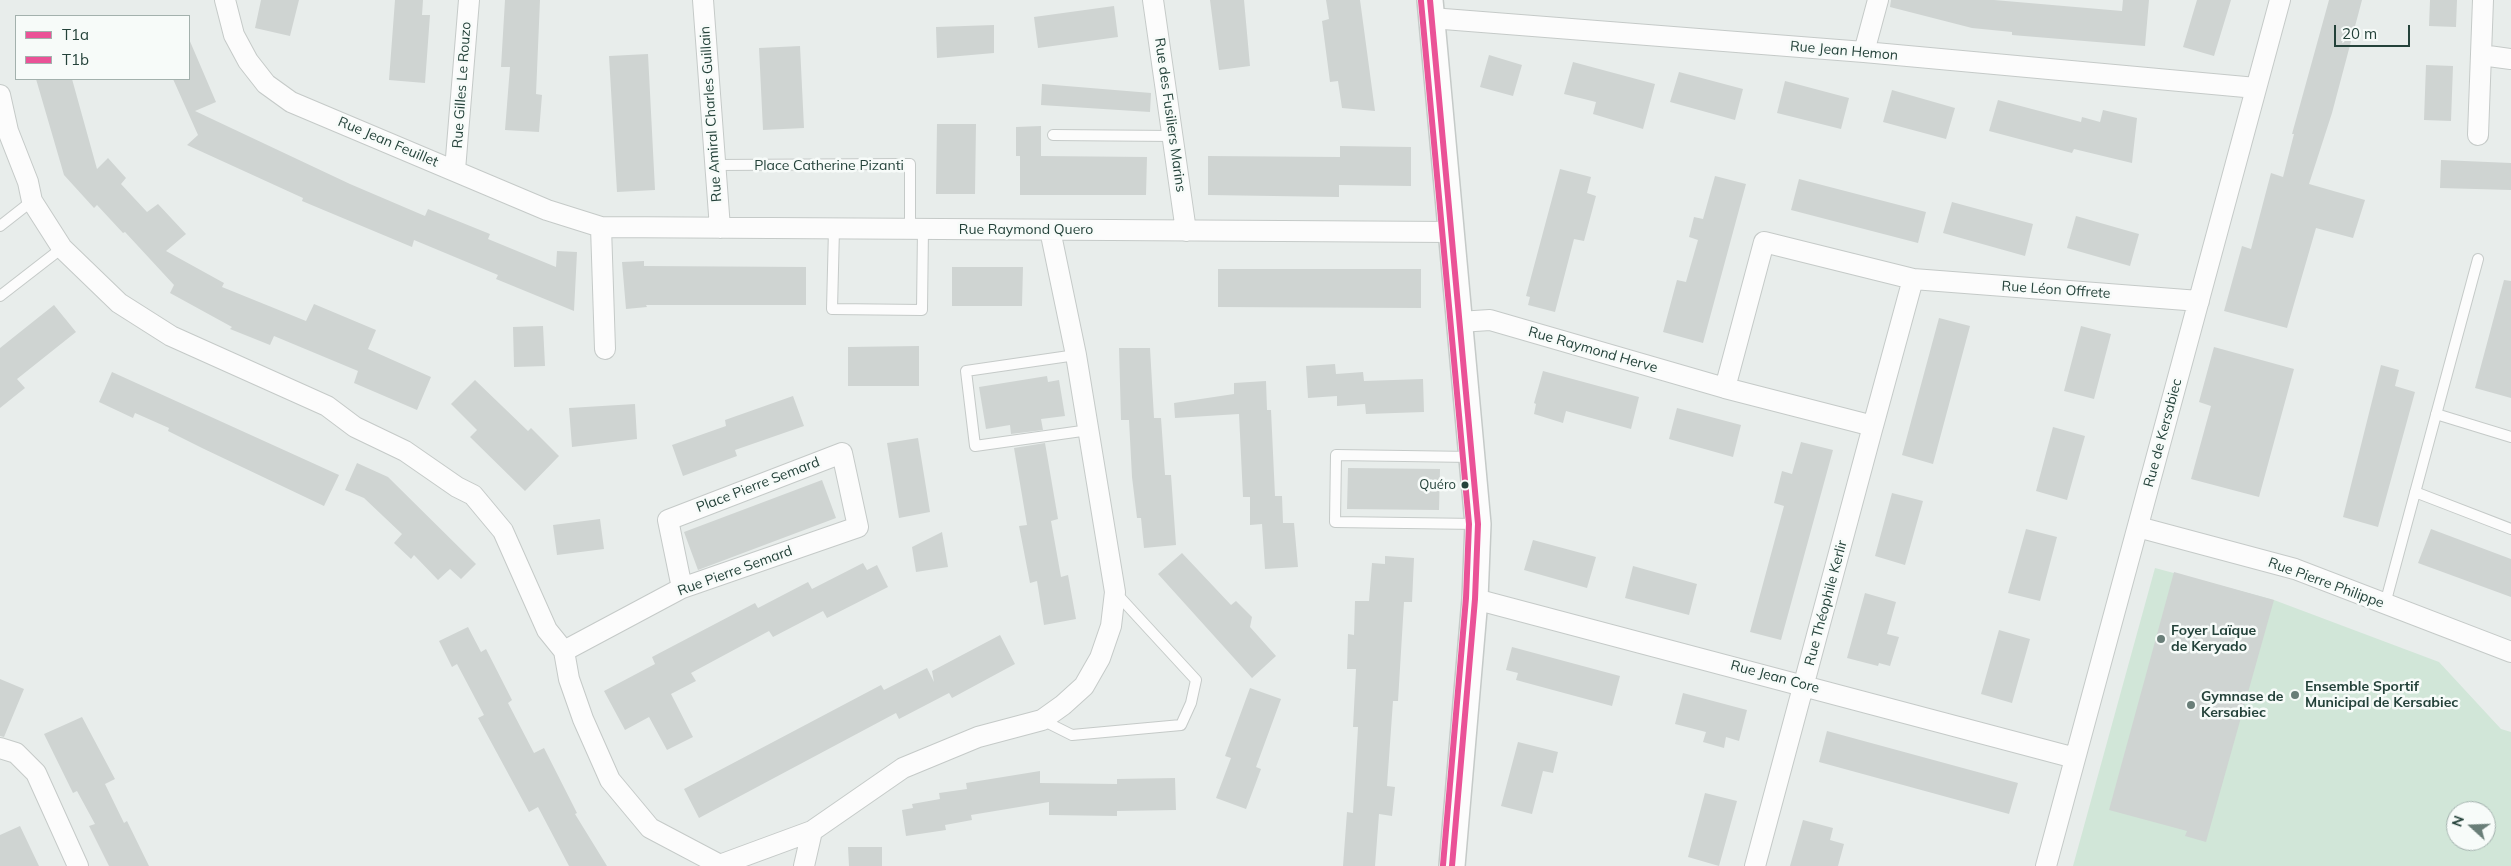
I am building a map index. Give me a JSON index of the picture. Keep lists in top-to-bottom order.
{
  "streets": {
    "street": [
      "Rue Jean Hemon",
      "Rue Gilles Le Rouzo",
      "Rue Amiral Charles Guillain",
      "Rue des Fusiliers Marins",
      "Rue Jean Feuillet",
      "Rue Raymond Quero",
      "Rue Léon Offrete",
      "Rue Raymond Herve",
      "Rue de Kersabiec",
      "Place Pierre Semard",
      "Rue Pierre Semard",
      "Rue Pierre Philippe",
      "Rue Théophile Kerlir",
      "Rue Jean Core"
    ],
    "lane": ["Place Catherine Pizanti"]
  },
  "crossings": [
    ["Rue Jean Hemon", "Rue de Kersabiec"],
    ["Rue Gilles Le Rouzo", "Rue Jean Feuillet"],
    ["Rue Amiral Charles Guillain", "Place Catherine Pizanti"],
    ["Rue Amiral Charles Guillain", "Rue Raymond Quero"],
    ["Rue des Fusiliers Marins", "Rue Raymond Quero"],
    ["Rue Jean Feuillet", "Rue Raymond Quero"],
    ["Place Catherine Pizanti", "Rue Raymond Quero"],
    ["Rue Léon Offrete", "Rue Raymond Herve"],
    ["Rue Léon Offrete", "Rue de Kersabiec"],
    ["Rue Léon Offrete", "Rue Théophile Kerlir"],
    ["Rue Raymond Herve", "Rue Théophile Kerlir"],
    ["Rue de Kersabiec", "Rue Pierre Philippe"],
    ["Rue de Kersabiec", "Rue Jean Core"],
    ["Place Pierre Semard", "Rue Pierre Semard"],
    ["Rue Théophile Kerlir", "Rue Jean Core"]
  ],
  "places": [
    "Quéro",
    "Foyer Laïque de Keryado",
    "Ensemble Sportif Municipal de Kersabiec",
    "Gymnase de Kersabiec"
  ],
  "lines": ["transit line T1a", "transit line T1b"],
  "legend": ["T1a", "T1b"],
  "scale_bar": "20 m",
  "north": "left"
}
